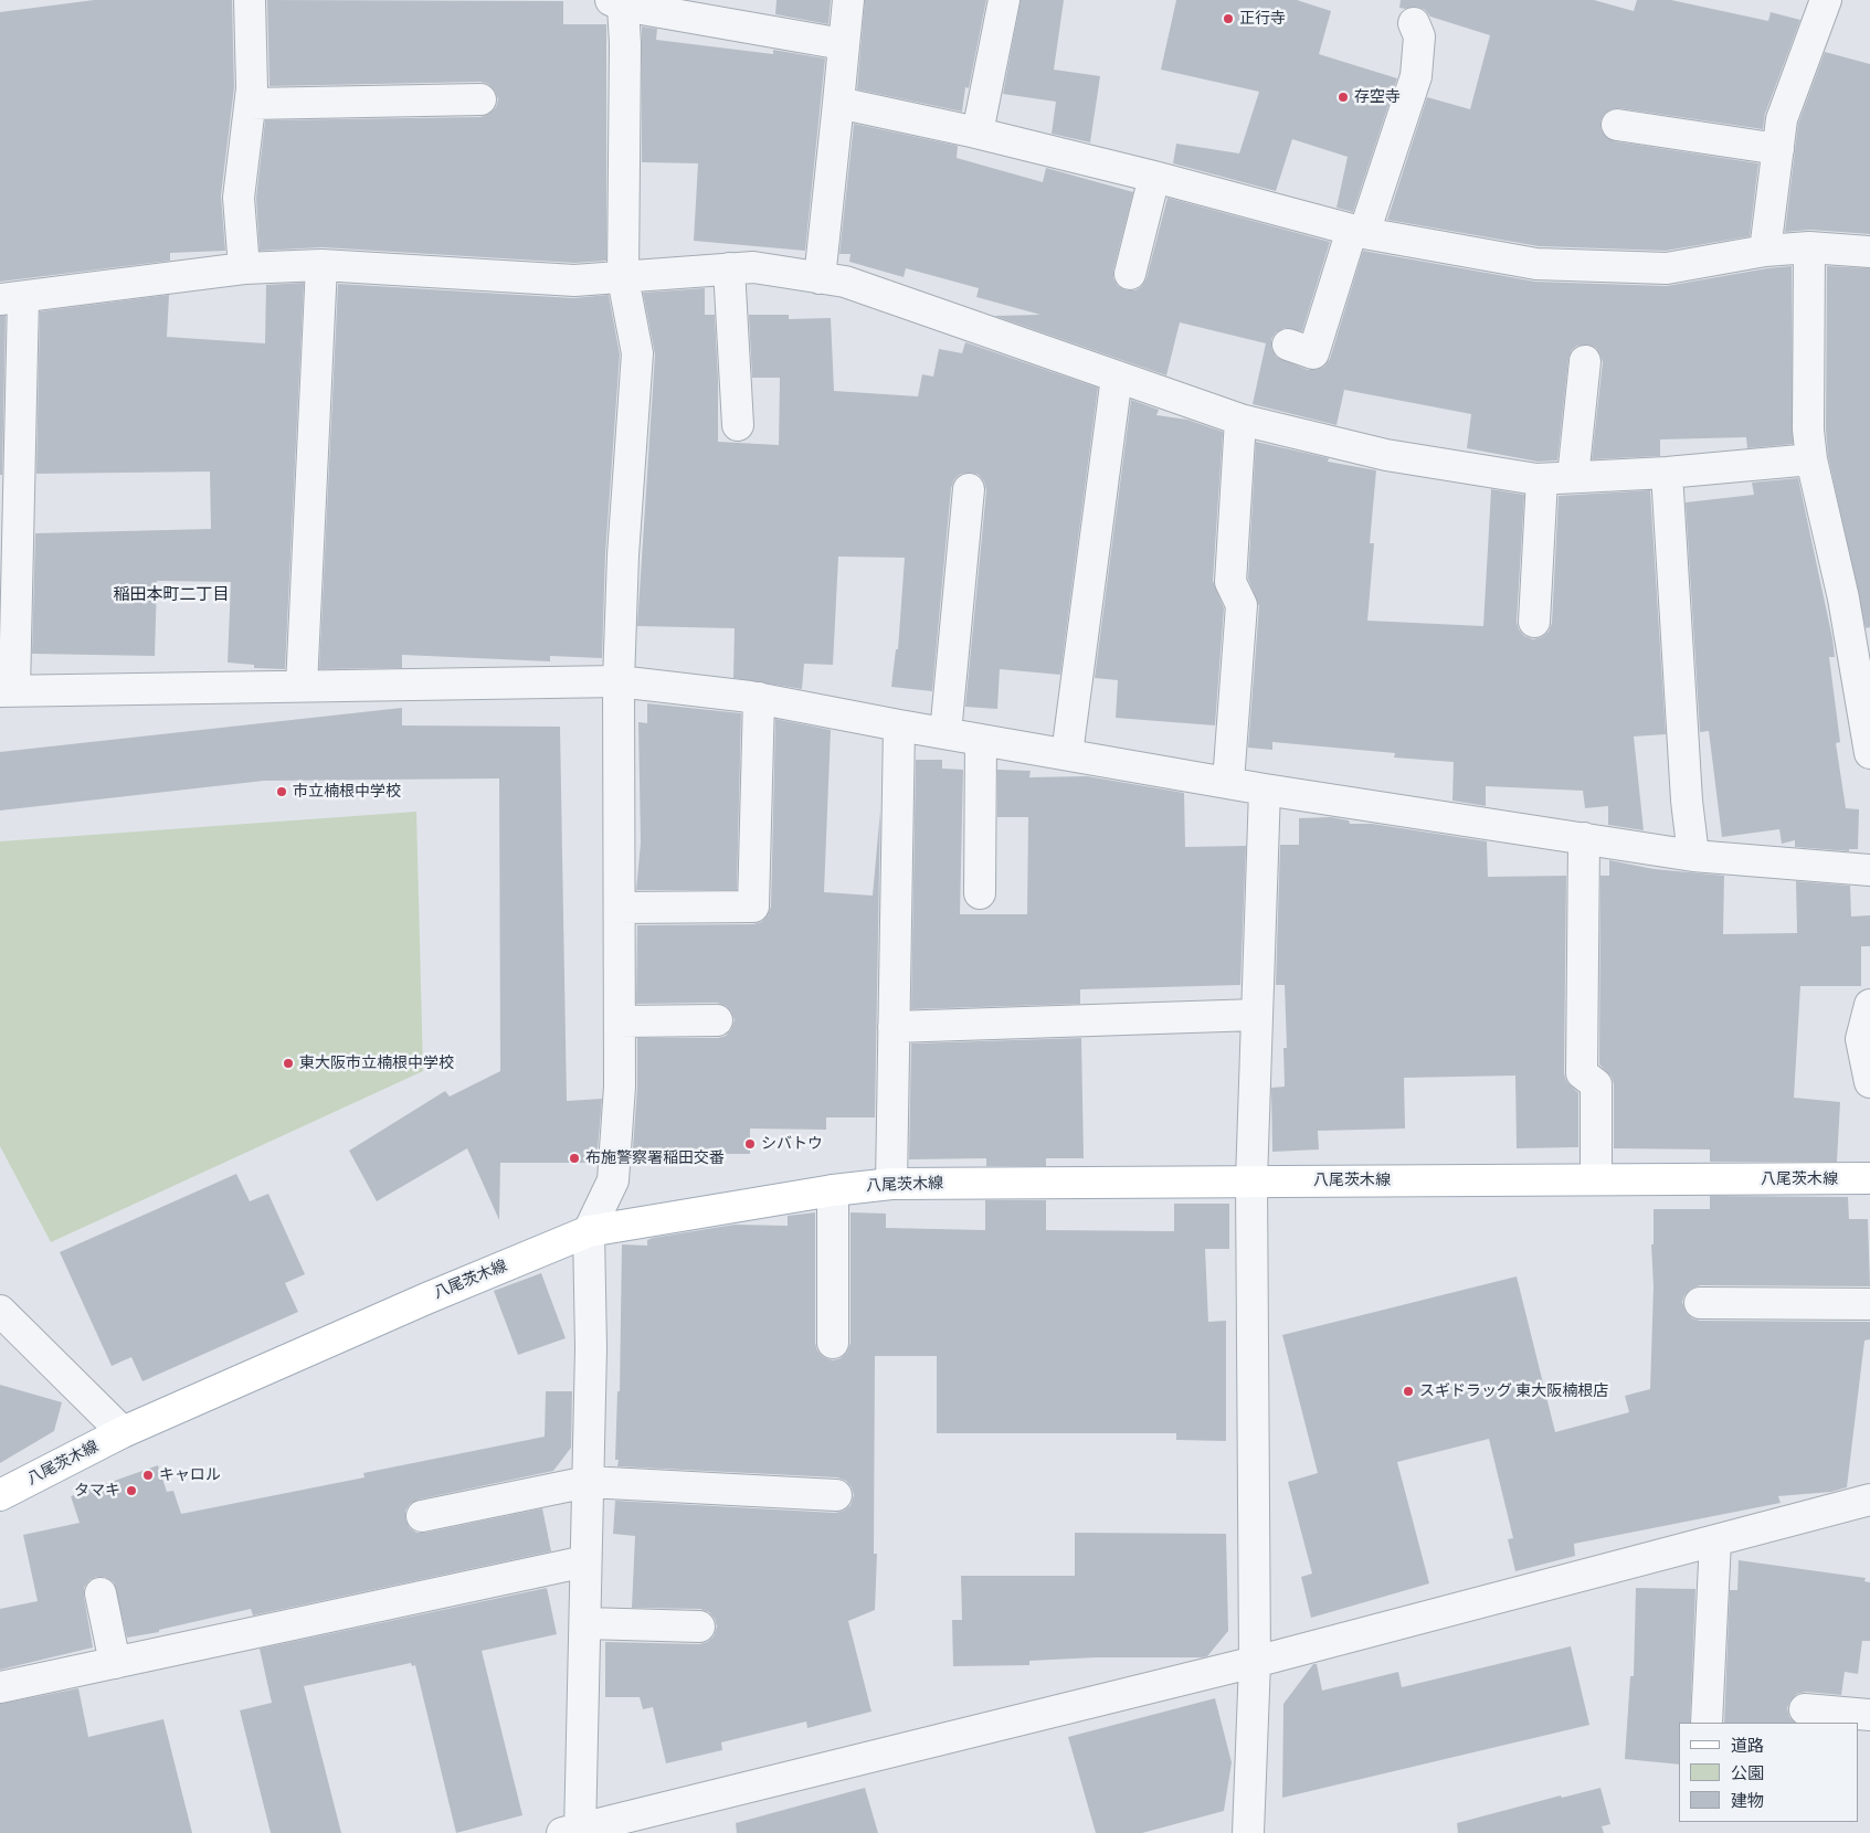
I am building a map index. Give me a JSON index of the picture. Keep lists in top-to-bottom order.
{
  "streets": {
    "main road": ["八尾茨木線"]
  },
  "districts": ["稲田本町二丁目"],
  "places": [
    "正行寺",
    "存空寺",
    "市立楠根中学校",
    "東大阪市立楠根中学校",
    "シバトウ",
    "布施警察署稲田交番",
    "スギドラッグ 東大阪楠根店",
    "キャロル",
    "タマキ"
  ],
  "legend": ["道路", "公園", "建物"]
}
